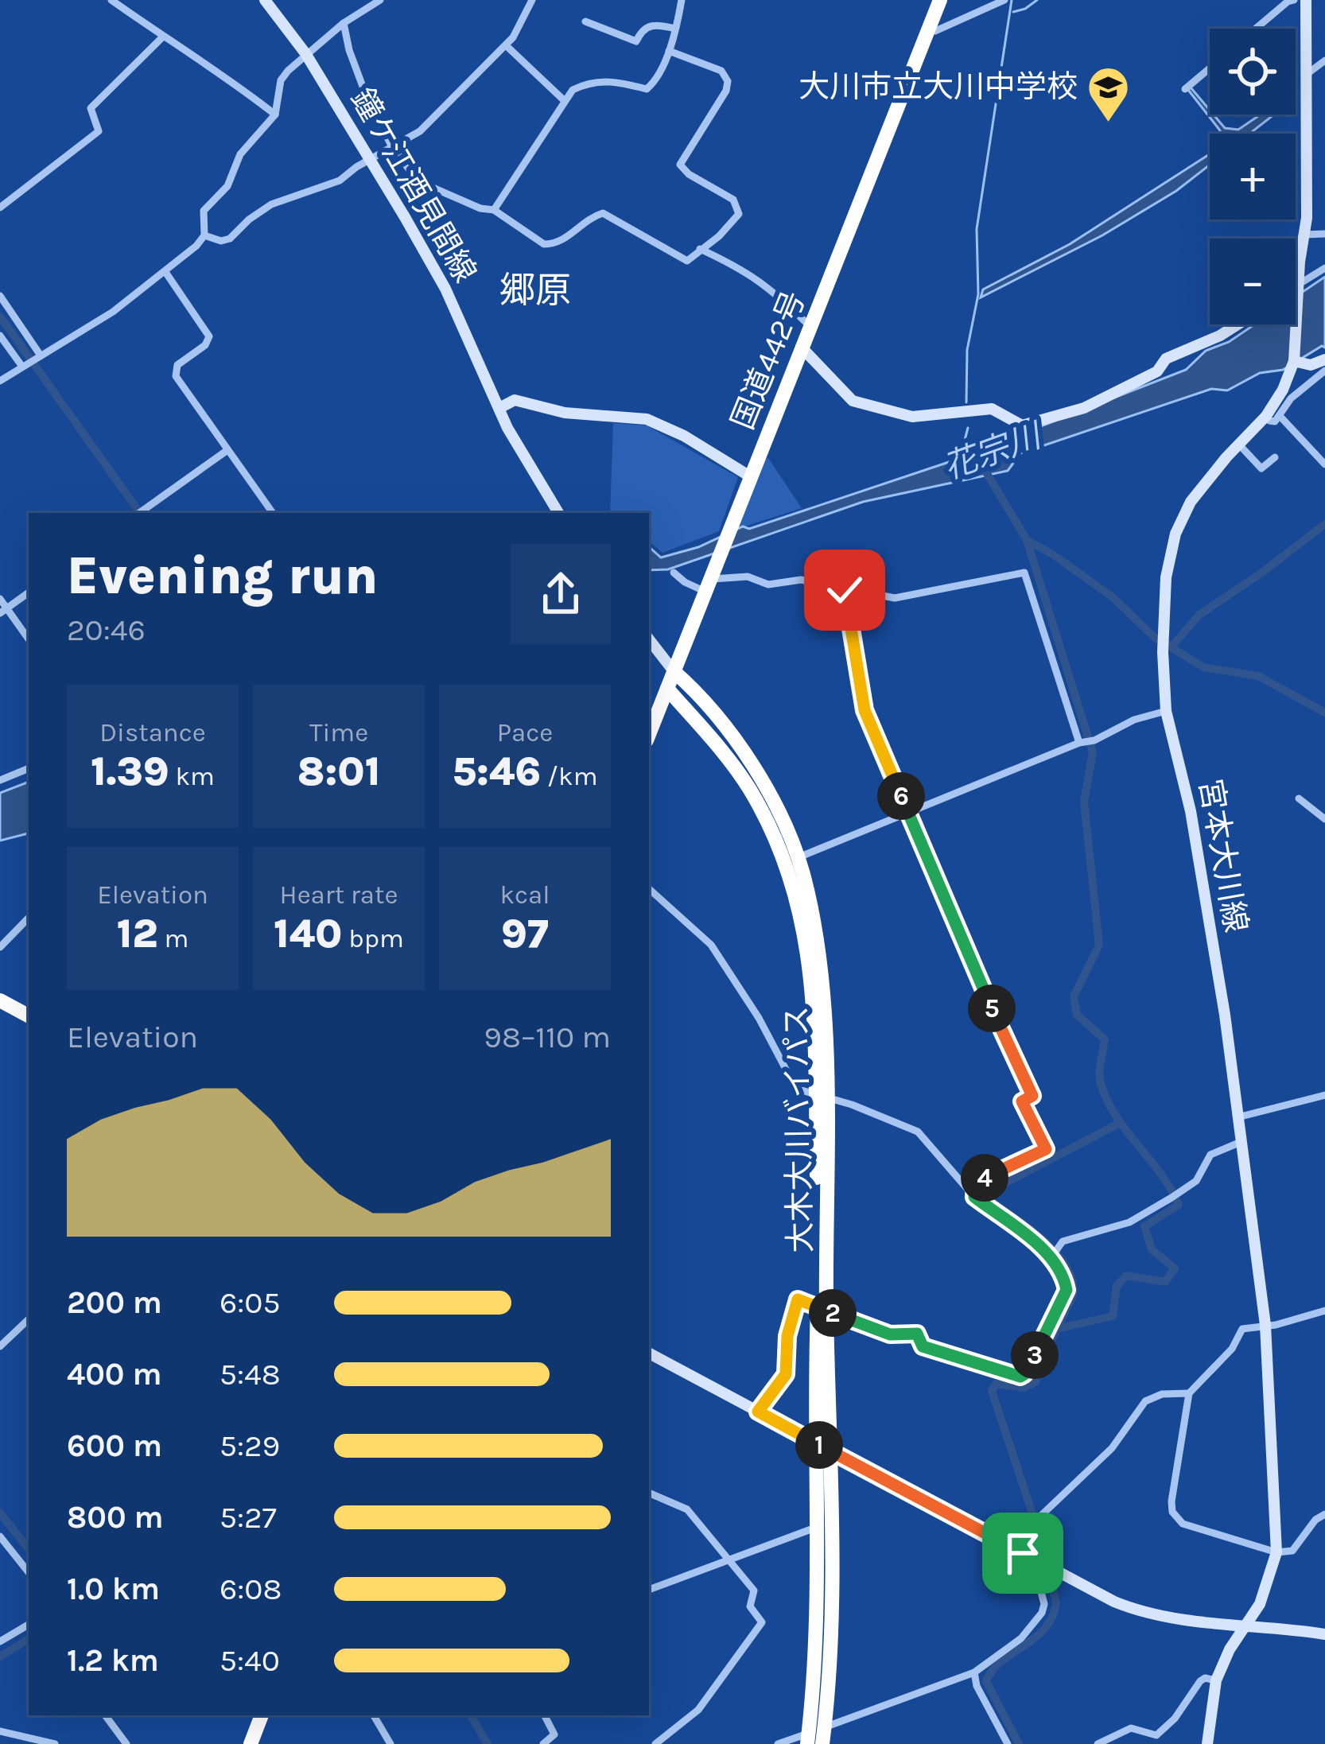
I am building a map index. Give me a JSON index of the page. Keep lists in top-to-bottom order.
{
  "streets": {
    "highway": ["国道442号", "大木大川バイパス"],
    "main road": ["鐘ケ江酒見間線", "宮本大川線"]
  },
  "crossings": [
    ["国道442号", "大木大川バイパス"]
  ],
  "districts": ["郷原"],
  "water": ["花宗川"],
  "places": {
    "school or university": ["大川市立大川中学校"]
  },
  "page": {
    "map_buttons": ["+", "−"],
    "heading": ["Evening run", "20:46"],
    "stats": [
      ["Distance", "1.39 km"],
      ["Time", "8:01"],
      ["Pace", "5:46 /km"],
      ["Elevation", "12 m"],
      ["Heart rate", "140 bpm"],
      ["kcal", "97"]
    ],
    "pins": [
      "6",
      "5",
      "4",
      "2",
      "3",
      "1"
    ],
    "chart": ["Elevation", "98–110 m"],
    "list": [
      {
        "name": "200 m",
        "note": "6:05"
      },
      {
        "name": "400 m",
        "note": "5:48"
      },
      {
        "name": "600 m",
        "note": "5:29"
      },
      {
        "name": "800 m",
        "note": "5:27"
      },
      {
        "name": "1.0 km",
        "note": "6:08"
      },
      {
        "name": "1.2 km",
        "note": "5:40"
      }
    ]
  }
}
